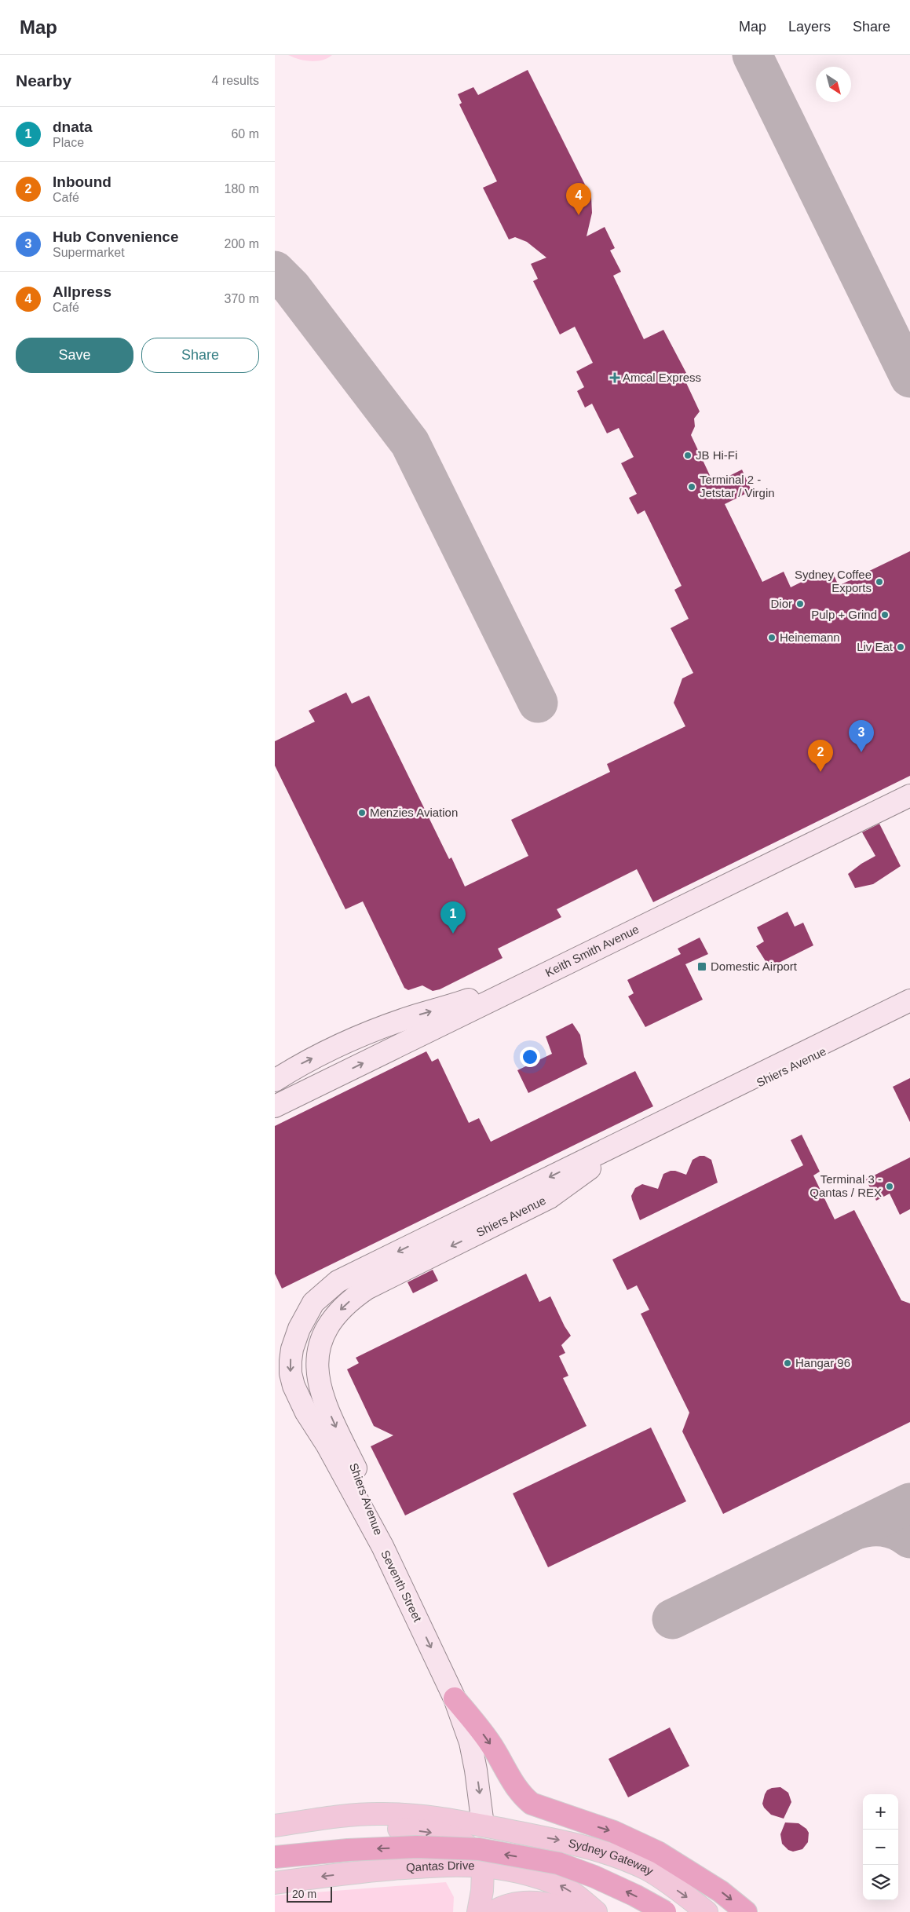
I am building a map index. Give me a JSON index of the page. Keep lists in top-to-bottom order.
{
  "streets": {
    "main road": ["Sydney Gateway", "Qantas Drive"],
    "street": ["Keith Smith Avenue", "Shiers Avenue", "Seventh Street"]
  },
  "crossings": [
    ["Shiers Avenue", "Seventh Street"],
    ["Seventh Street", "Sydney Gateway"]
  ],
  "one_way": [
    "Keith Smith Avenue",
    "Shiers Avenue",
    "Seventh Street",
    "Sydney Gateway"
  ],
  "places": {
    "health": ["Amcal Express"],
    "other": [
      "JB Hi-Fi",
      "Terminal 2 - Jetstar / Virgin",
      "Sydney Coffee Exports",
      "Dior",
      "Pulp + Grind",
      "Heinemann",
      "Liv Eat",
      "Menzies Aviation",
      "Terminal 3 - Qantas / REX",
      "Hangar 96"
    ],
    "transit": ["Domestic Airport"]
  },
  "scale_bar": "20 m",
  "north": "bottom right",
  "page": {
    "header": "Map",
    "nav": ["Map", "Layers", "Share"],
    "heading": ["Nearby", "4 results"],
    "list": [
      {
        "mark": "1",
        "name": "dnata",
        "note": "Place",
        "value": "60 m"
      },
      {
        "mark": "2",
        "name": "Inbound",
        "note": "Café",
        "value": "180 m"
      },
      {
        "mark": "3",
        "name": "Hub Convenience",
        "note": "Supermarket",
        "value": "200 m"
      },
      {
        "mark": "4",
        "name": "Allpress",
        "note": "Café",
        "value": "370 m"
      }
    ],
    "pins": [
      "4",
      "3",
      "2",
      "1"
    ],
    "buttons": ["Save", "Share"],
    "map_buttons": ["+", "−"],
    "scale": "20 m"
  }
}
